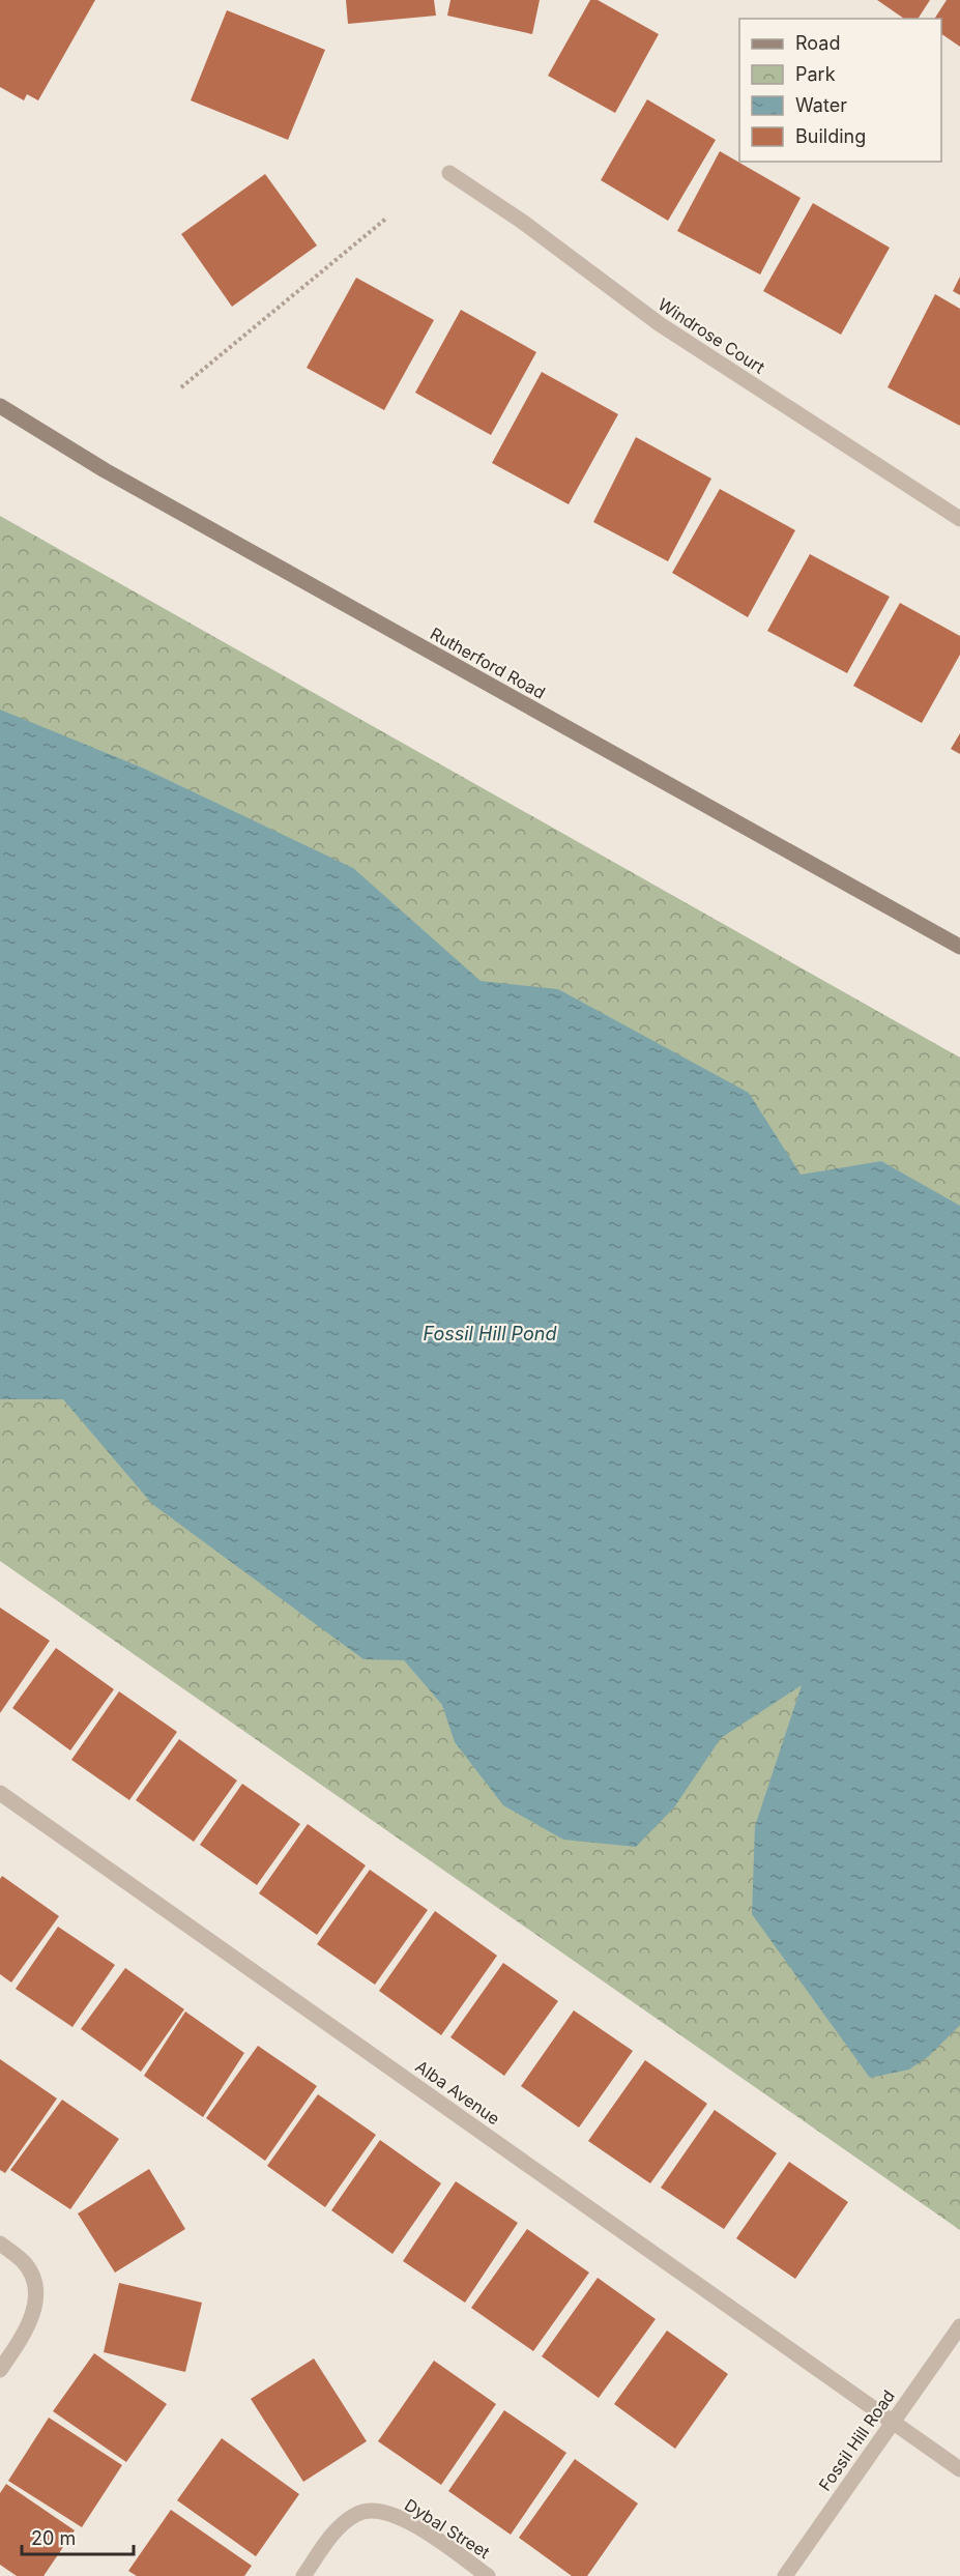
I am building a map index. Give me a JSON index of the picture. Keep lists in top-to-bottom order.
{
  "streets": {
    "main road": ["Rutherford Road"],
    "street": [
      "Windrose Court",
      "Alba Avenue",
      "Fossil Hill Road",
      "Dybal Street"
    ]
  },
  "crossings": [
    ["Alba Avenue", "Fossil Hill Road"]
  ],
  "water": ["Fossil Hill Pond"],
  "legend": [
    "Road",
    "Park",
    "Water",
    "Building"
  ],
  "scale_bar": "20 m"
}
